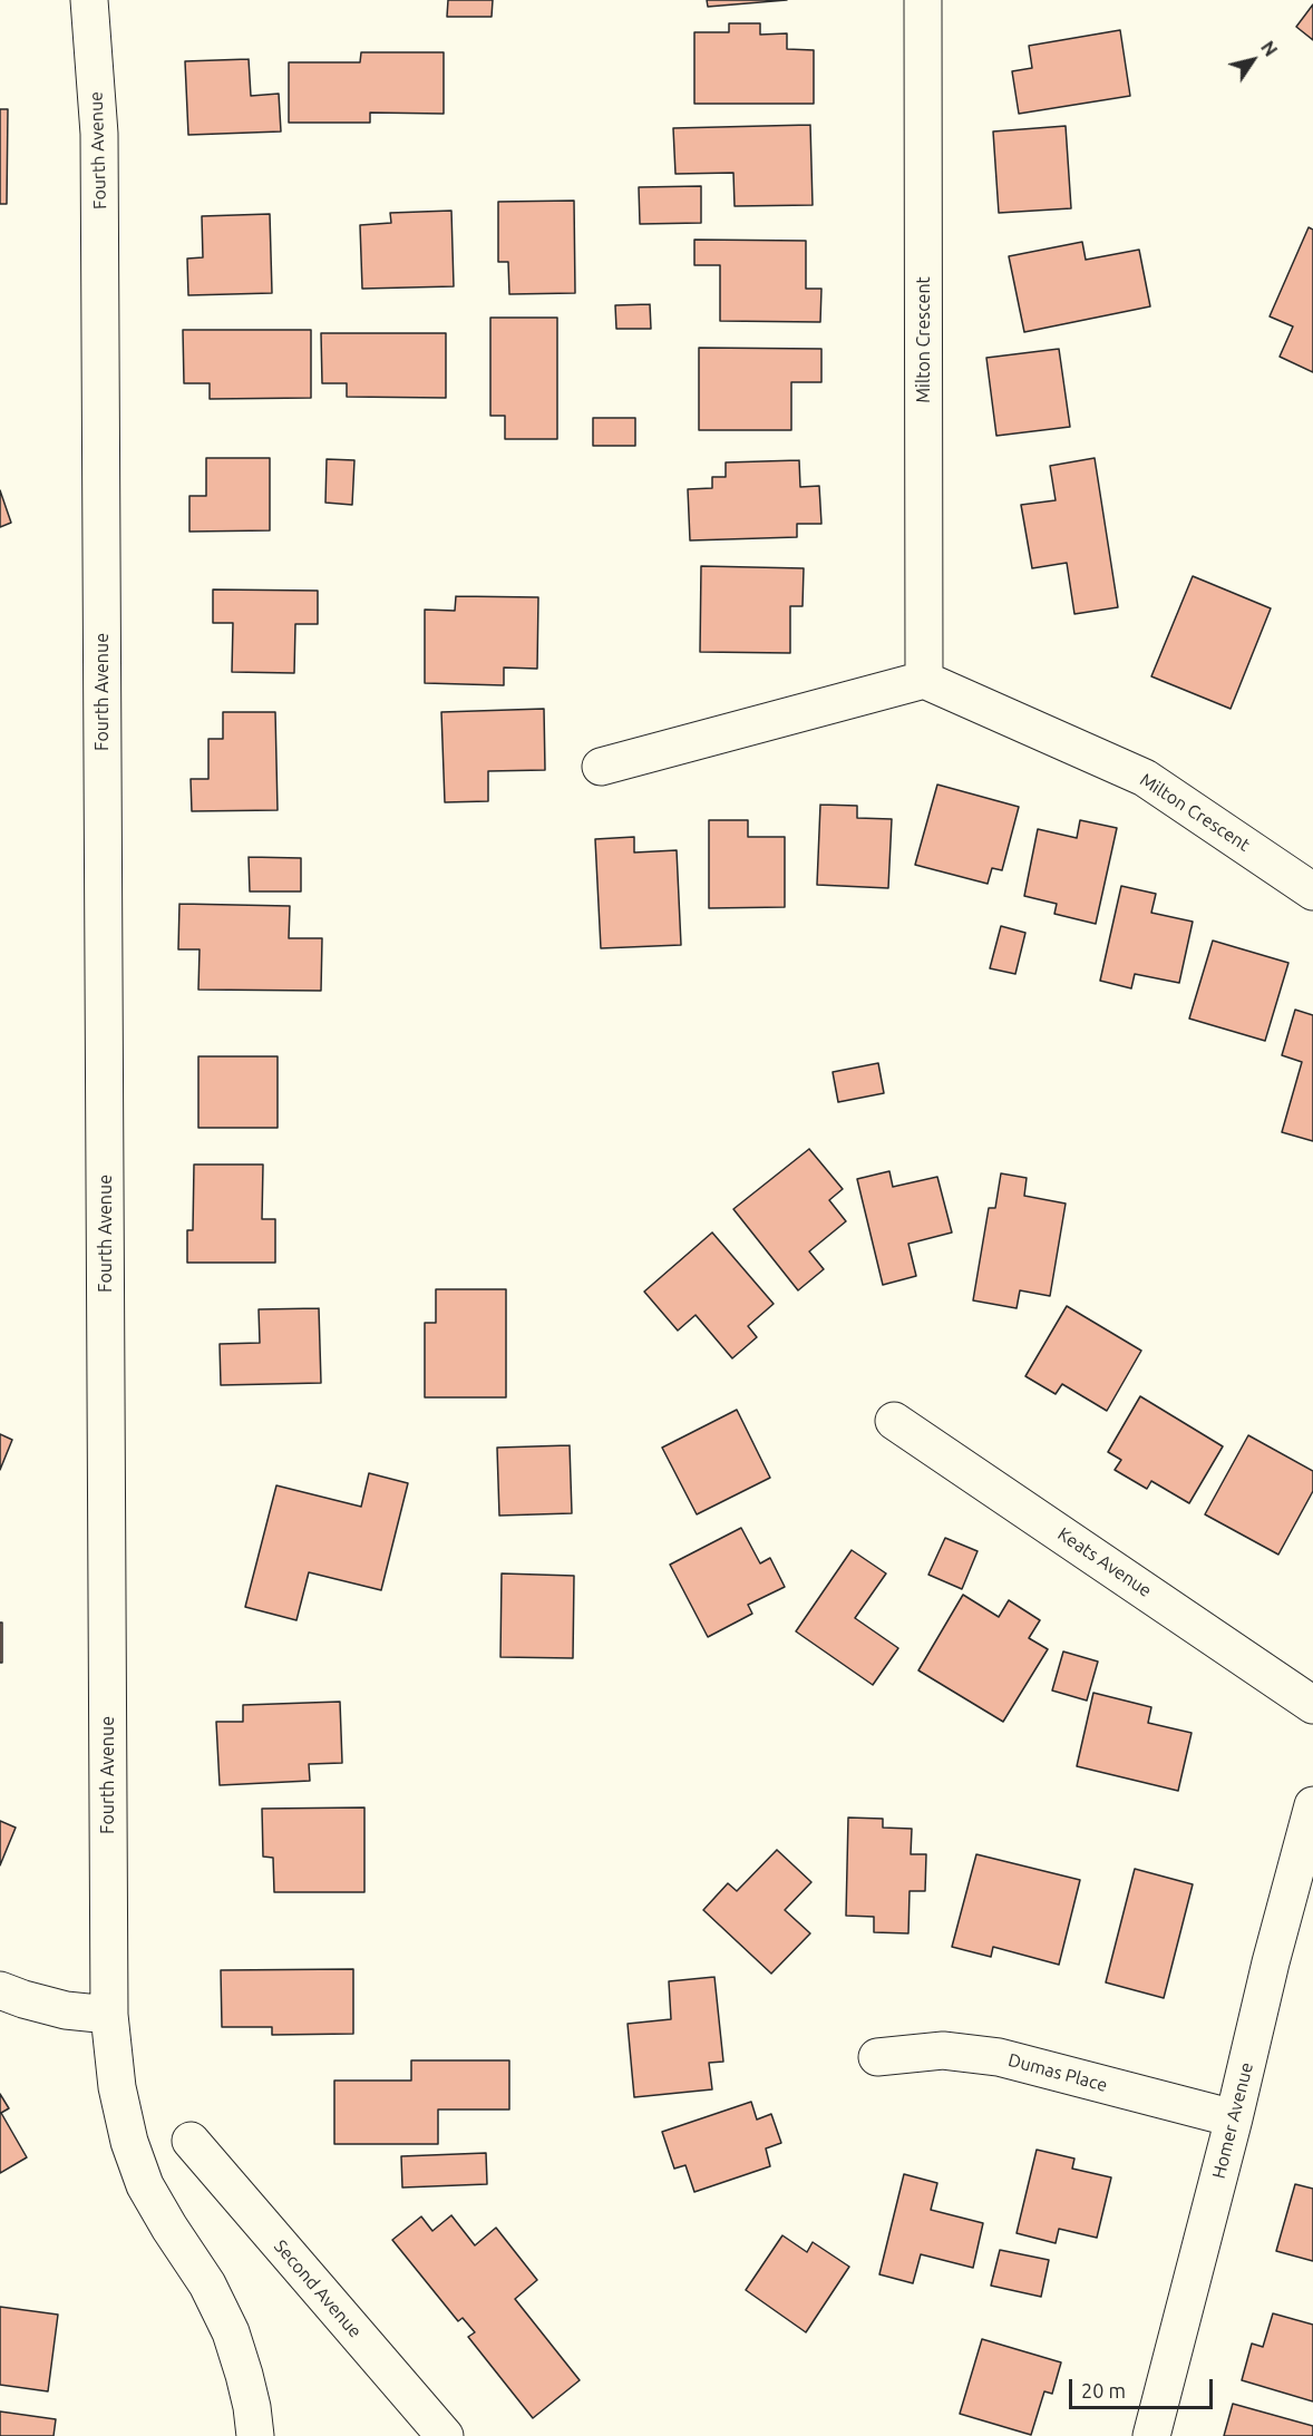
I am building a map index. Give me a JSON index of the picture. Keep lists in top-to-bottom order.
{
  "streets": {
    "street": [
      "Fourth Avenue",
      "Milton Crescent",
      "Keats Avenue",
      "Dumas Place",
      "Homer Avenue",
      "Second Avenue"
    ]
  },
  "crossings": [
    ["Dumas Place", "Homer Avenue"]
  ],
  "scale_bar": "20 m",
  "north": "top right"
}
